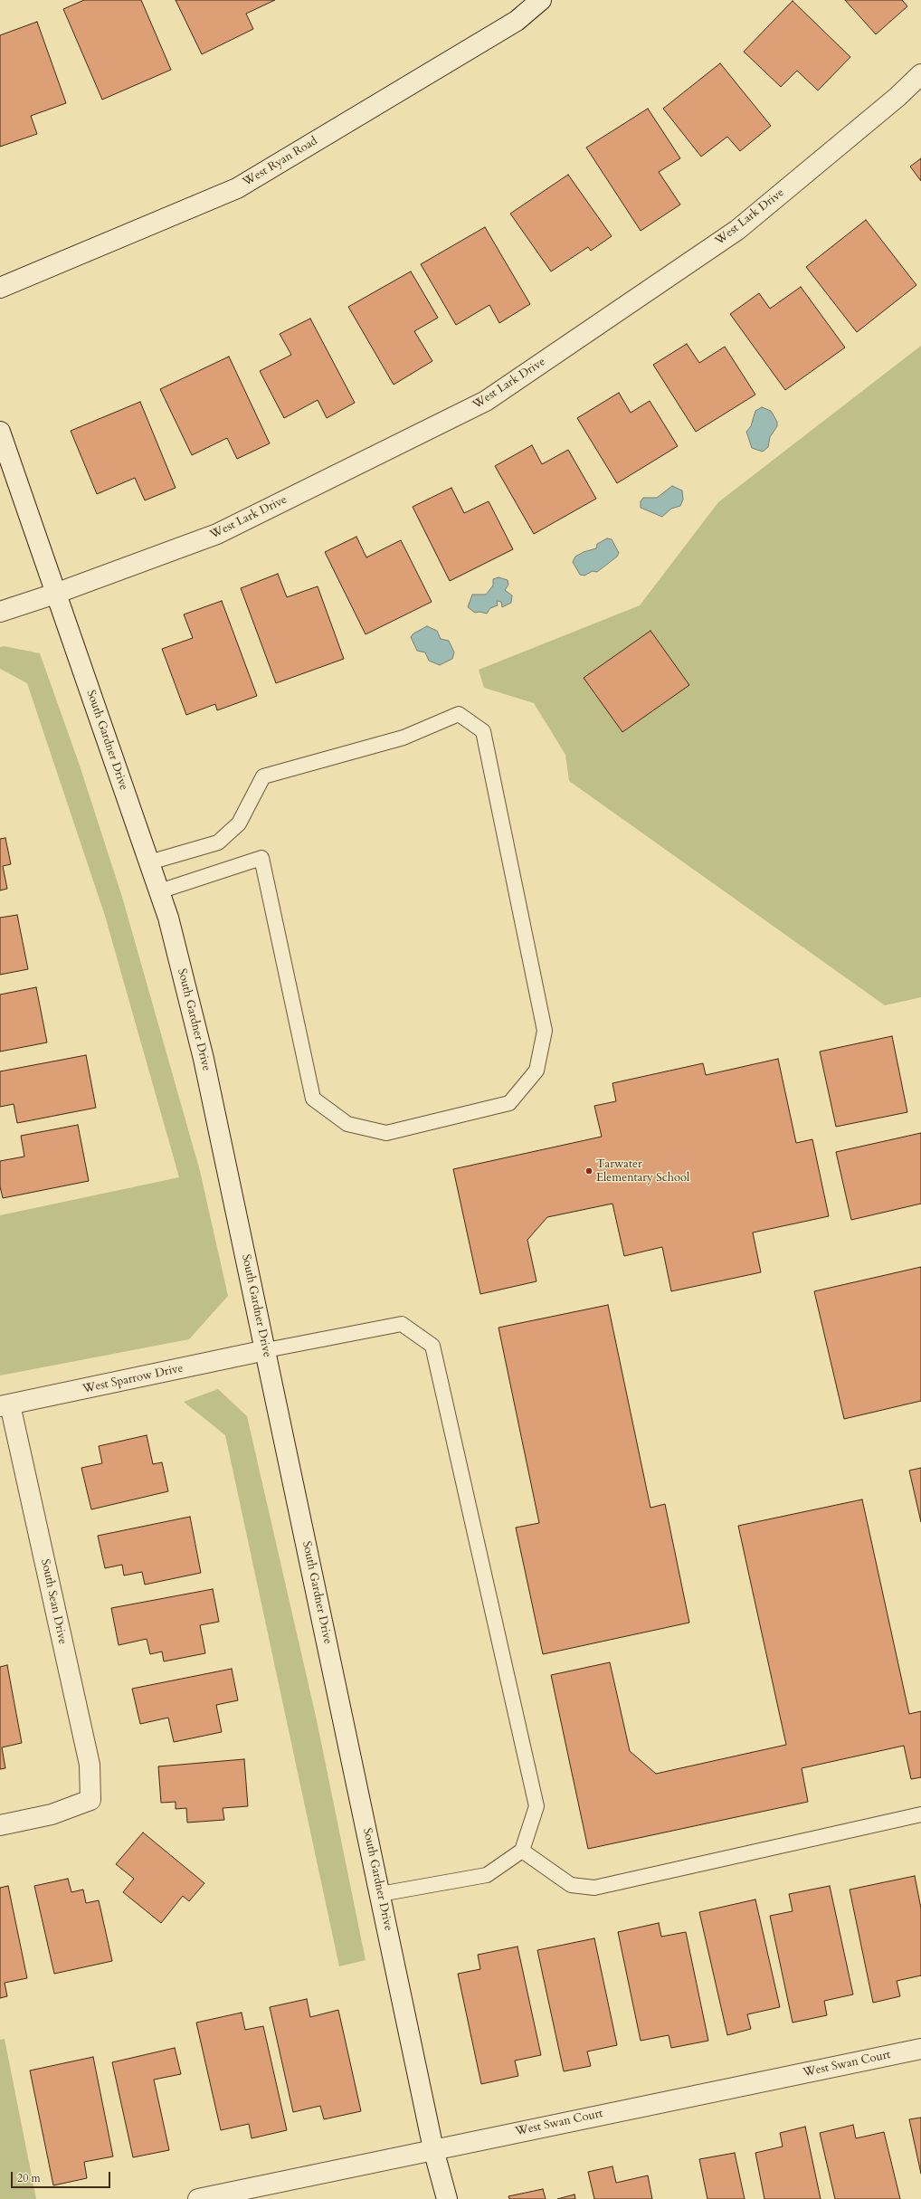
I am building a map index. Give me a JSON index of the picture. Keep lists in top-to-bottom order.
{
  "streets": {
    "street": [
      "West Ryan Road",
      "West Lark Drive",
      "South Gardner Drive",
      "West Sparrow Drive",
      "South Sean Drive",
      "West Swan Court"
    ]
  },
  "crossings": [
    ["West Lark Drive", "South Gardner Drive"],
    ["South Gardner Drive", "West Sparrow Drive"],
    ["South Gardner Drive", "West Swan Court"],
    ["West Sparrow Drive", "South Sean Drive"]
  ],
  "places": ["Tarwater Elementary School"],
  "scale_bar": "20 m"
}
